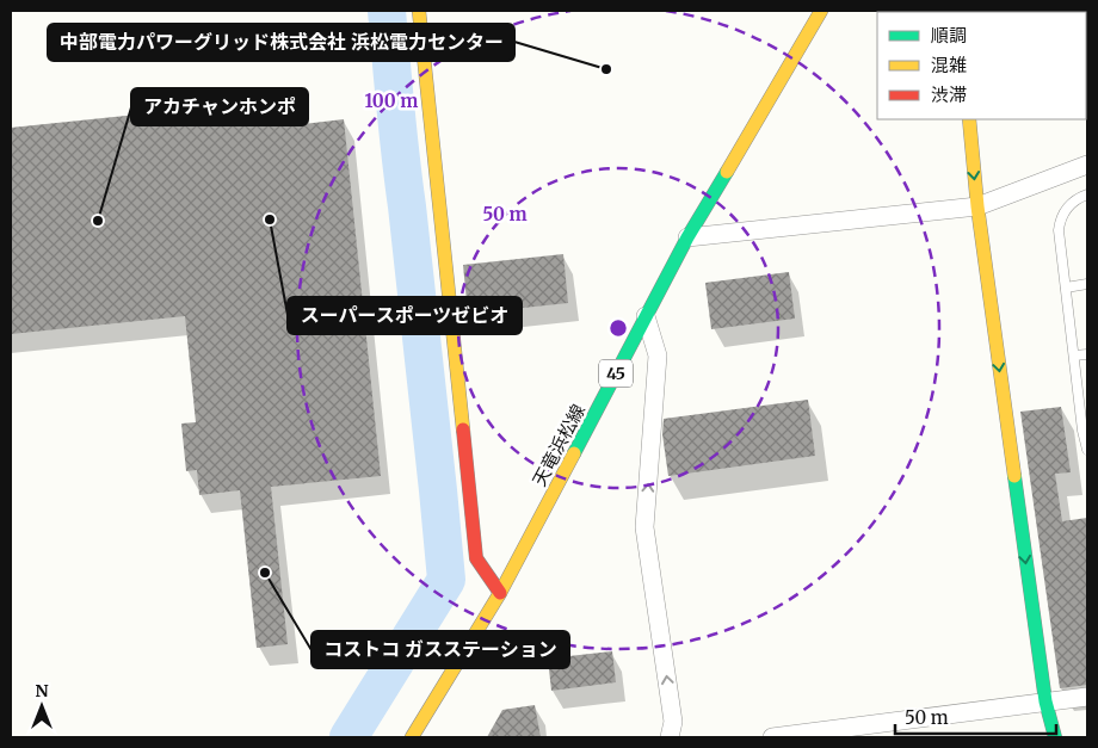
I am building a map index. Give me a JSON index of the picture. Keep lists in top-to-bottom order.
{
  "streets": {
    "street": ["45", "天竜浜松線"]
  },
  "places": [
    "中部電力パワーグリッド株式会社 浜松電力センター",
    "スーパースポーツゼビオ",
    "アカチャンホンポ",
    "コストコ ガスステーション"
  ],
  "legend": ["順調", "混雑", "渋滞"],
  "scale_bar": "50 m",
  "north": "top",
  "rings": ["100 m", "50 m"]
}
